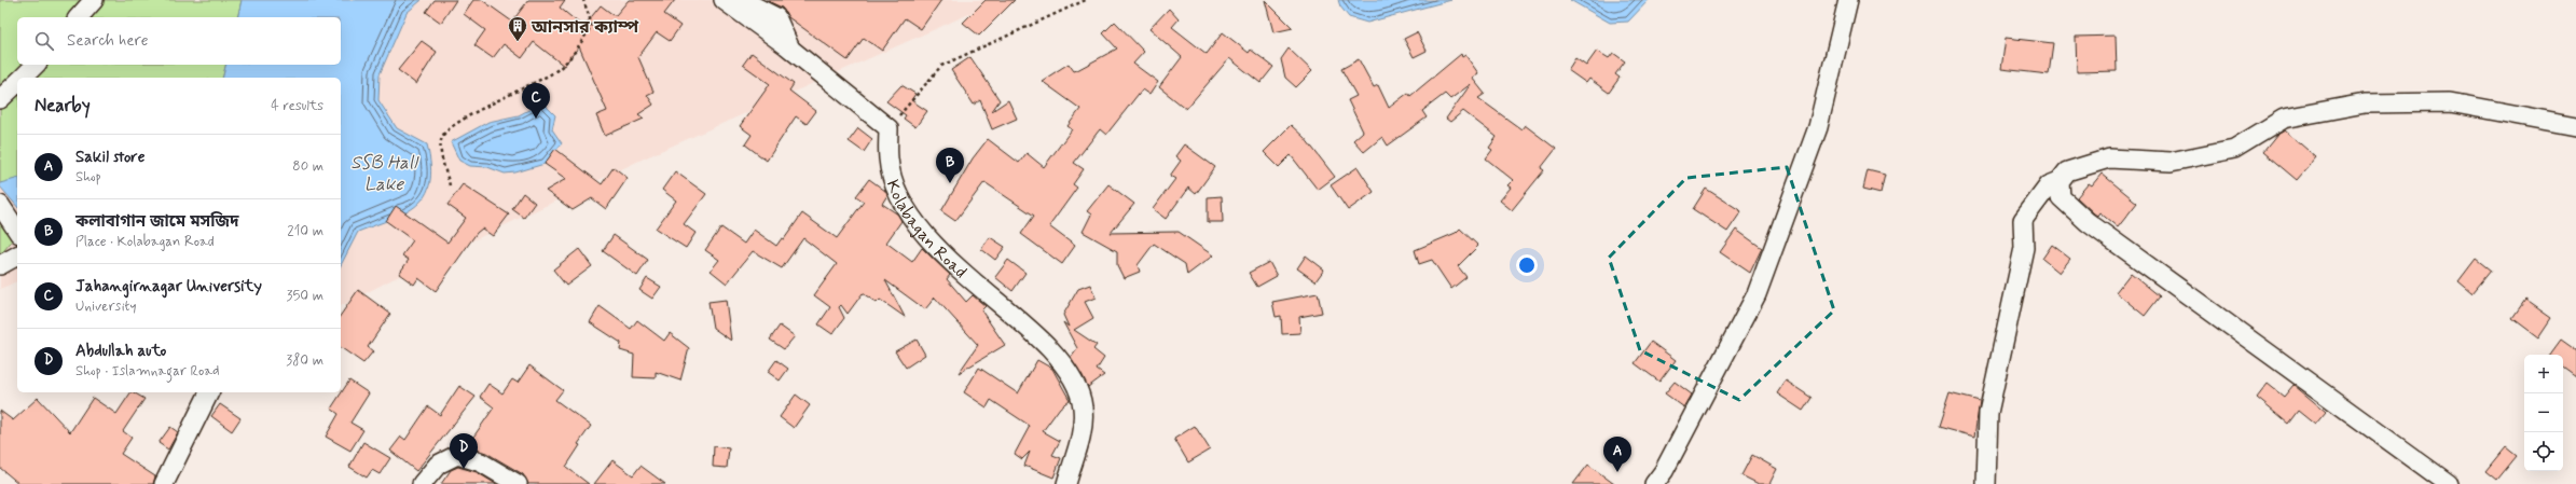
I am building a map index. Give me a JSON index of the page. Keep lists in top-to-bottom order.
{
  "streets": {
    "street": ["Kolabagan Road"]
  },
  "water": ["SSB Hall Lake"],
  "places": {
    "building": ["আনসার ক্যাম্প"]
  },
  "page": {
    "search": "Search here",
    "heading": ["Nearby", "4 results"],
    "pins": [
      "C",
      "B",
      "D",
      "A"
    ],
    "list": [
      {
        "mark": "A",
        "name": "Sakil store",
        "note": "Shop",
        "value": "80 m"
      },
      {
        "mark": "B",
        "name": "কলাবাগান জামে মসজিদ",
        "note": "Place · Kolabagan Road",
        "value": "210 m"
      },
      {
        "mark": "C",
        "name": "Jahangirnagar University",
        "note": "University",
        "value": "350 m"
      },
      {
        "mark": "D",
        "name": "Abdullah auto",
        "note": "Shop · Islamnagar Road",
        "value": "380 m"
      }
    ],
    "map_buttons": ["+", "−"]
  }
}
